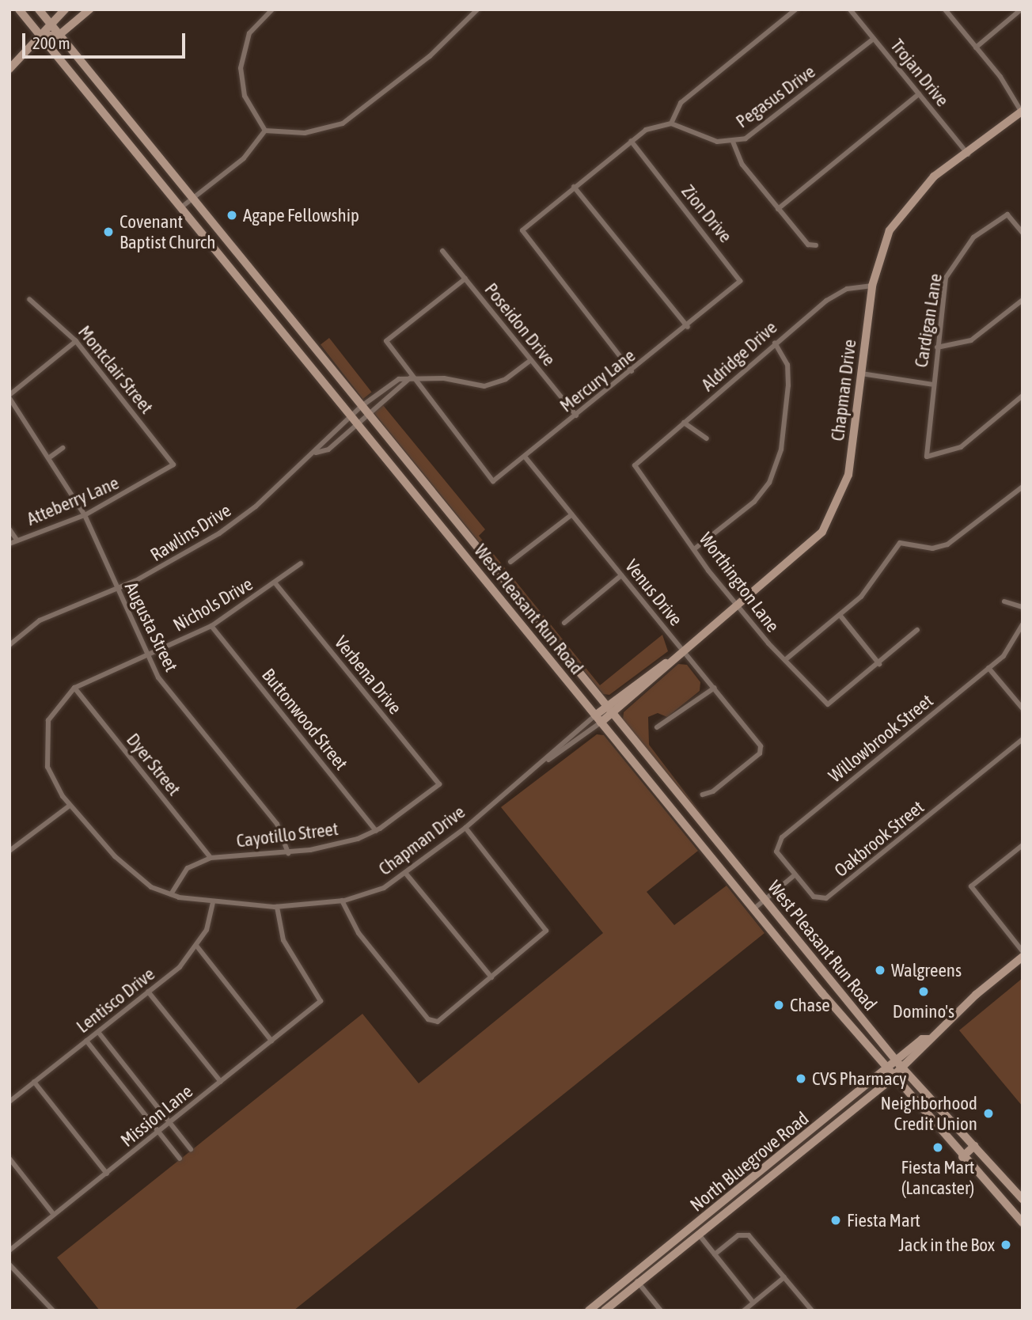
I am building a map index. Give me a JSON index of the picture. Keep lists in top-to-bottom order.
{
  "streets": {
    "main road": ["Chapman Drive", "West Pleasant Run Road", "North Bluegrove Road"],
    "street": [
      "Trojan Drive",
      "Pegasus Drive",
      "Zion Drive",
      "Cardigan Lane",
      "Poseidon Drive",
      "Aldridge Drive",
      "Montclair Street",
      "Mercury Lane",
      "Atteberry Lane",
      "Rawlins Drive",
      "Worthington Lane",
      "Venus Drive",
      "Nichols Drive",
      "Augusta Street",
      "Verbena Drive",
      "Buttonwood Street",
      "Willowbrook Street",
      "Dyer Street",
      "Cayotillo Street",
      "Oakbrook Street",
      "Lentisco Drive",
      "Mission Lane"
    ]
  },
  "crossings": [
    ["Trojan Drive", "Pegasus Drive"],
    ["Trojan Drive", "Chapman Drive"],
    ["Zion Drive", "Mercury Lane"],
    ["Poseidon Drive", "Mercury Lane"],
    ["Aldridge Drive", "Chapman Drive"],
    ["Aldridge Drive", "Worthington Lane"],
    ["Montclair Street", "Atteberry Lane"],
    ["Mercury Lane", "Rawlins Drive"],
    ["Mercury Lane", "Venus Drive"],
    ["Chapman Drive", "Worthington Lane"],
    ["Chapman Drive", "Venus Drive"],
    ["Chapman Drive", "Nichols Drive"],
    ["Chapman Drive", "West Pleasant Run Road"],
    ["Chapman Drive", "Cayotillo Street"],
    ["Chapman Drive", "Lentisco Drive"],
    ["Chapman Drive", "Mission Lane"],
    ["Atteberry Lane", "Augusta Street"],
    ["Rawlins Drive", "West Pleasant Run Road"],
    ["Rawlins Drive", "Augusta Street"],
    ["Nichols Drive", "Augusta Street"],
    ["Nichols Drive", "Verbena Drive"],
    ["Nichols Drive", "Buttonwood Street"],
    ["Nichols Drive", "Dyer Street"],
    ["West Pleasant Run Road", "North Bluegrove Road"],
    ["Augusta Street", "Cayotillo Street"],
    ["Verbena Drive", "Cayotillo Street"],
    ["Buttonwood Street", "Cayotillo Street"],
    ["Willowbrook Street", "Oakbrook Street"],
    ["Dyer Street", "Cayotillo Street"]
  ],
  "places": [
    "Agape Fellowship",
    "Covenant Baptist Church",
    "Walgreens",
    "Domino's",
    "Chase",
    "CVS Pharmacy",
    "Neighborhood Credit Union",
    "Fiesta Mart (Lancaster)",
    "Fiesta Mart",
    "Jack in the Box"
  ],
  "scale_bar": "200 m"
}
